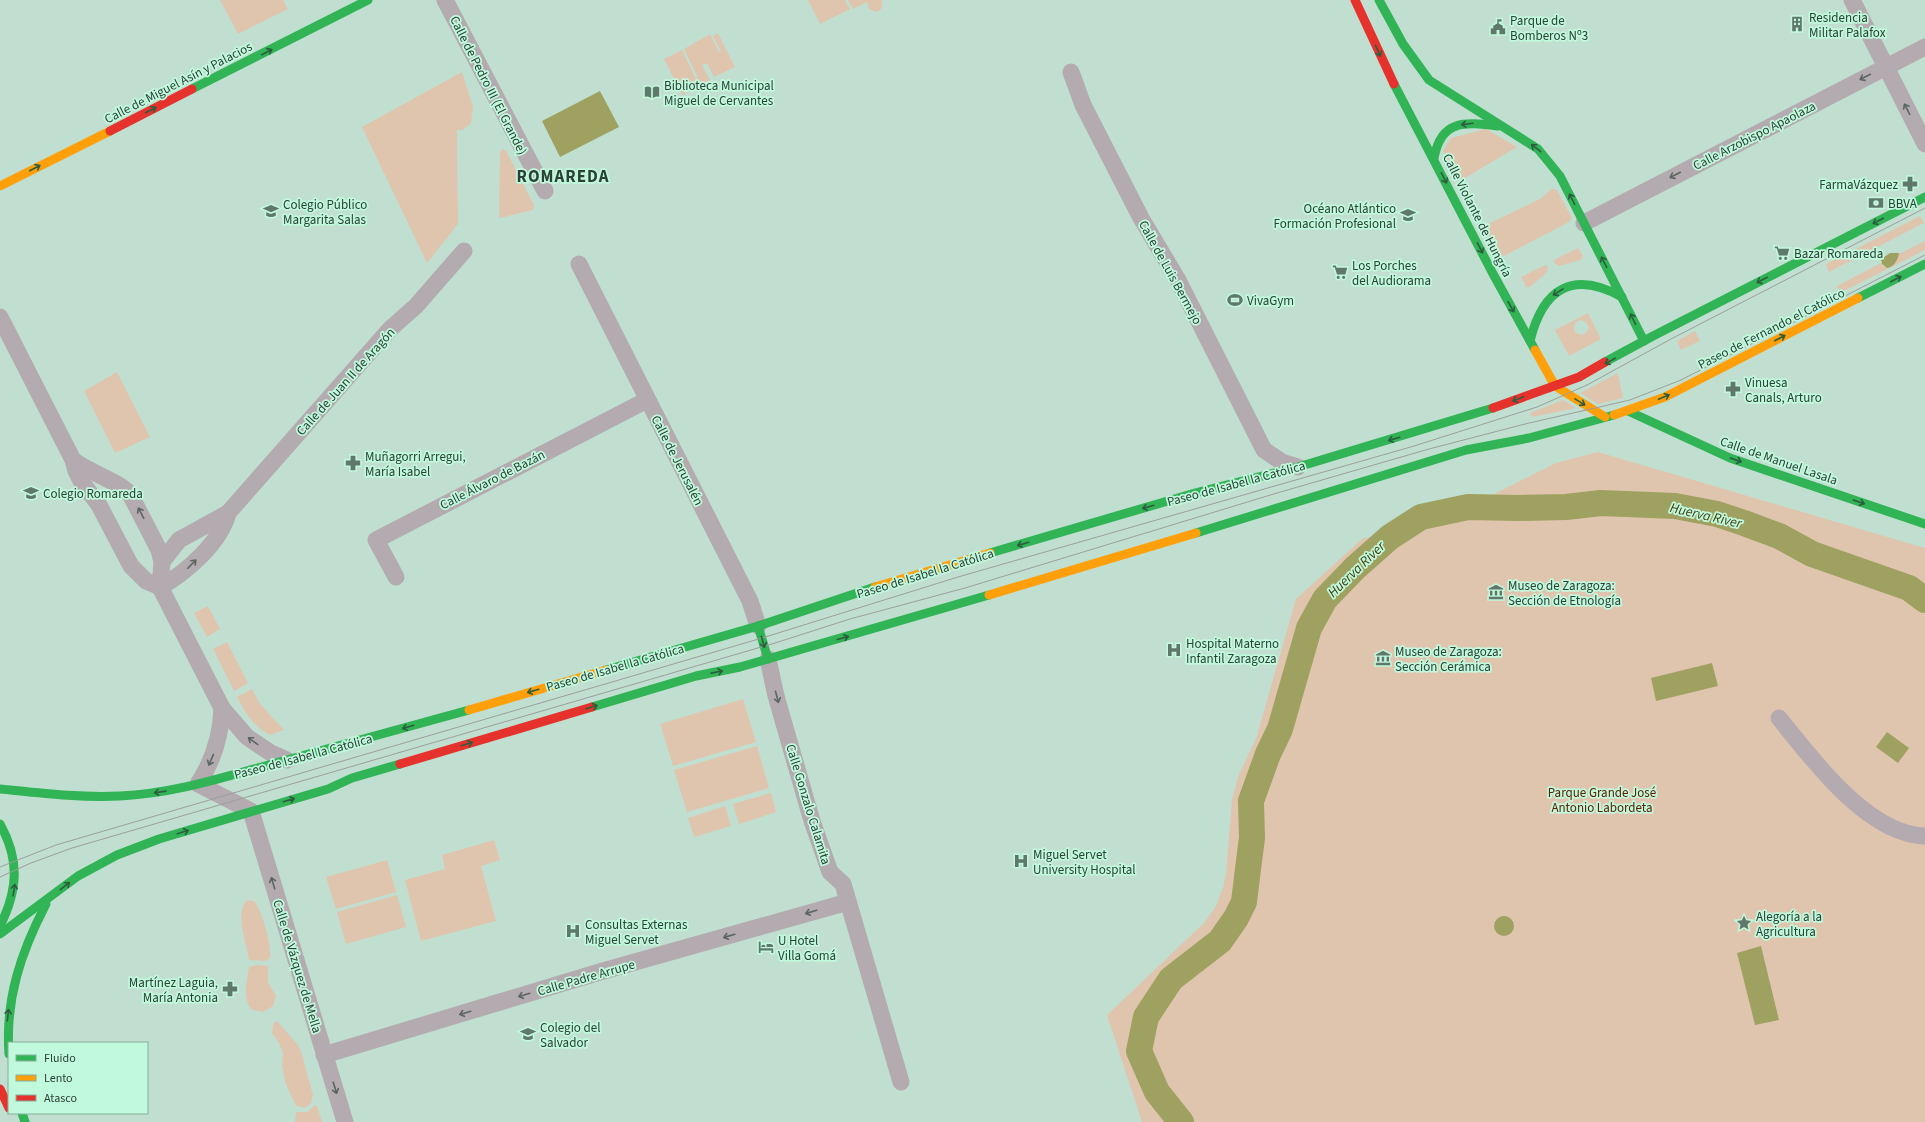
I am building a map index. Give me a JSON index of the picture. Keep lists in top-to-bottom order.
{
  "streets": {
    "main road": [
      "Calle de Miguel Asín y Palacios",
      "Calle Violante de Hungría",
      "Paseo de Fernando el Católico",
      "Calle de Jerusalén",
      "Calle de Manuel Lasala",
      "Paseo de Isabel la Católica"
    ],
    "street": [
      "Calle de Pedro III (El Grande)",
      "Calle Arzobispo Apaolaza",
      "Calle de Luis Bermejo",
      "Calle de Juan II de Aragón",
      "Calle Álvaro de Bazán",
      "Calle Gonzalo Calamita",
      "Calle de Vázquez de Mella",
      "Calle Padre Arrupe"
    ]
  },
  "crossings": [
    ["Calle Violante de Hungría", "Paseo de Isabel la Católica"],
    ["Calle de Luis Bermejo", "Paseo de Isabel la Católica"],
    ["Paseo de Fernando el Católico", "Calle de Manuel Lasala"],
    ["Calle de Jerusalén", "Calle Álvaro de Bazán"],
    ["Calle de Jerusalén", "Paseo de Isabel la Católica"],
    ["Calle de Jerusalén", "Calle Gonzalo Calamita"],
    ["Paseo de Isabel la Católica", "Calle de Vázquez de Mella"],
    ["Calle Gonzalo Calamita", "Calle Padre Arrupe"],
    ["Calle de Vázquez de Mella", "Calle Padre Arrupe"]
  ],
  "one_way": [
    "Calle de Miguel Asín y Palacios",
    "Calle Arzobispo Apaolaza",
    "Calle de Manuel Lasala",
    "Calle Gonzalo Calamita",
    "Calle Padre Arrupe"
  ],
  "districts": ["ROMAREDA"],
  "water": ["Huerva River"],
  "parks": ["Parque Grande José Antonio Labordeta"],
  "places": {
    "building": ["Residencia Militar Palafox"],
    "public building": ["Parque de Bomberos Nº3"],
    "library": ["Biblioteca Municipal Miguel de Cervantes"],
    "pharmacy": [
      "FarmaVázquez",
      "Vinuesa Canals, Arturo",
      "Muñagorri Arregui, María Isabel",
      "Martínez Laguia, María Antonia"
    ],
    "bank": ["BBVA"],
    "school or university": [
      "Colegio Público Margarita Salas",
      "Océano Atlántico Formación Profesional",
      "Colegio Romareda",
      "Colegio del Salvador"
    ],
    "supermarket": ["Bazar Romareda", "Los Porches del Audiorama"],
    "sports": ["VivaGym"],
    "museum": ["Museo de Zaragoza: Sección de Etnología", "Museo de Zaragoza: Sección Cerámica"],
    "hospital": ["Hospital Materno Infantil Zaragoza", "Miguel Servet University Hospital", "Consultas Externas Miguel Servet"],
    "place": ["Alegoría a la Agricultura"],
    "hotel": ["U Hotel Villa Gomá"]
  },
  "legend": ["Fluido", "Lento", "Atasco"]
}
